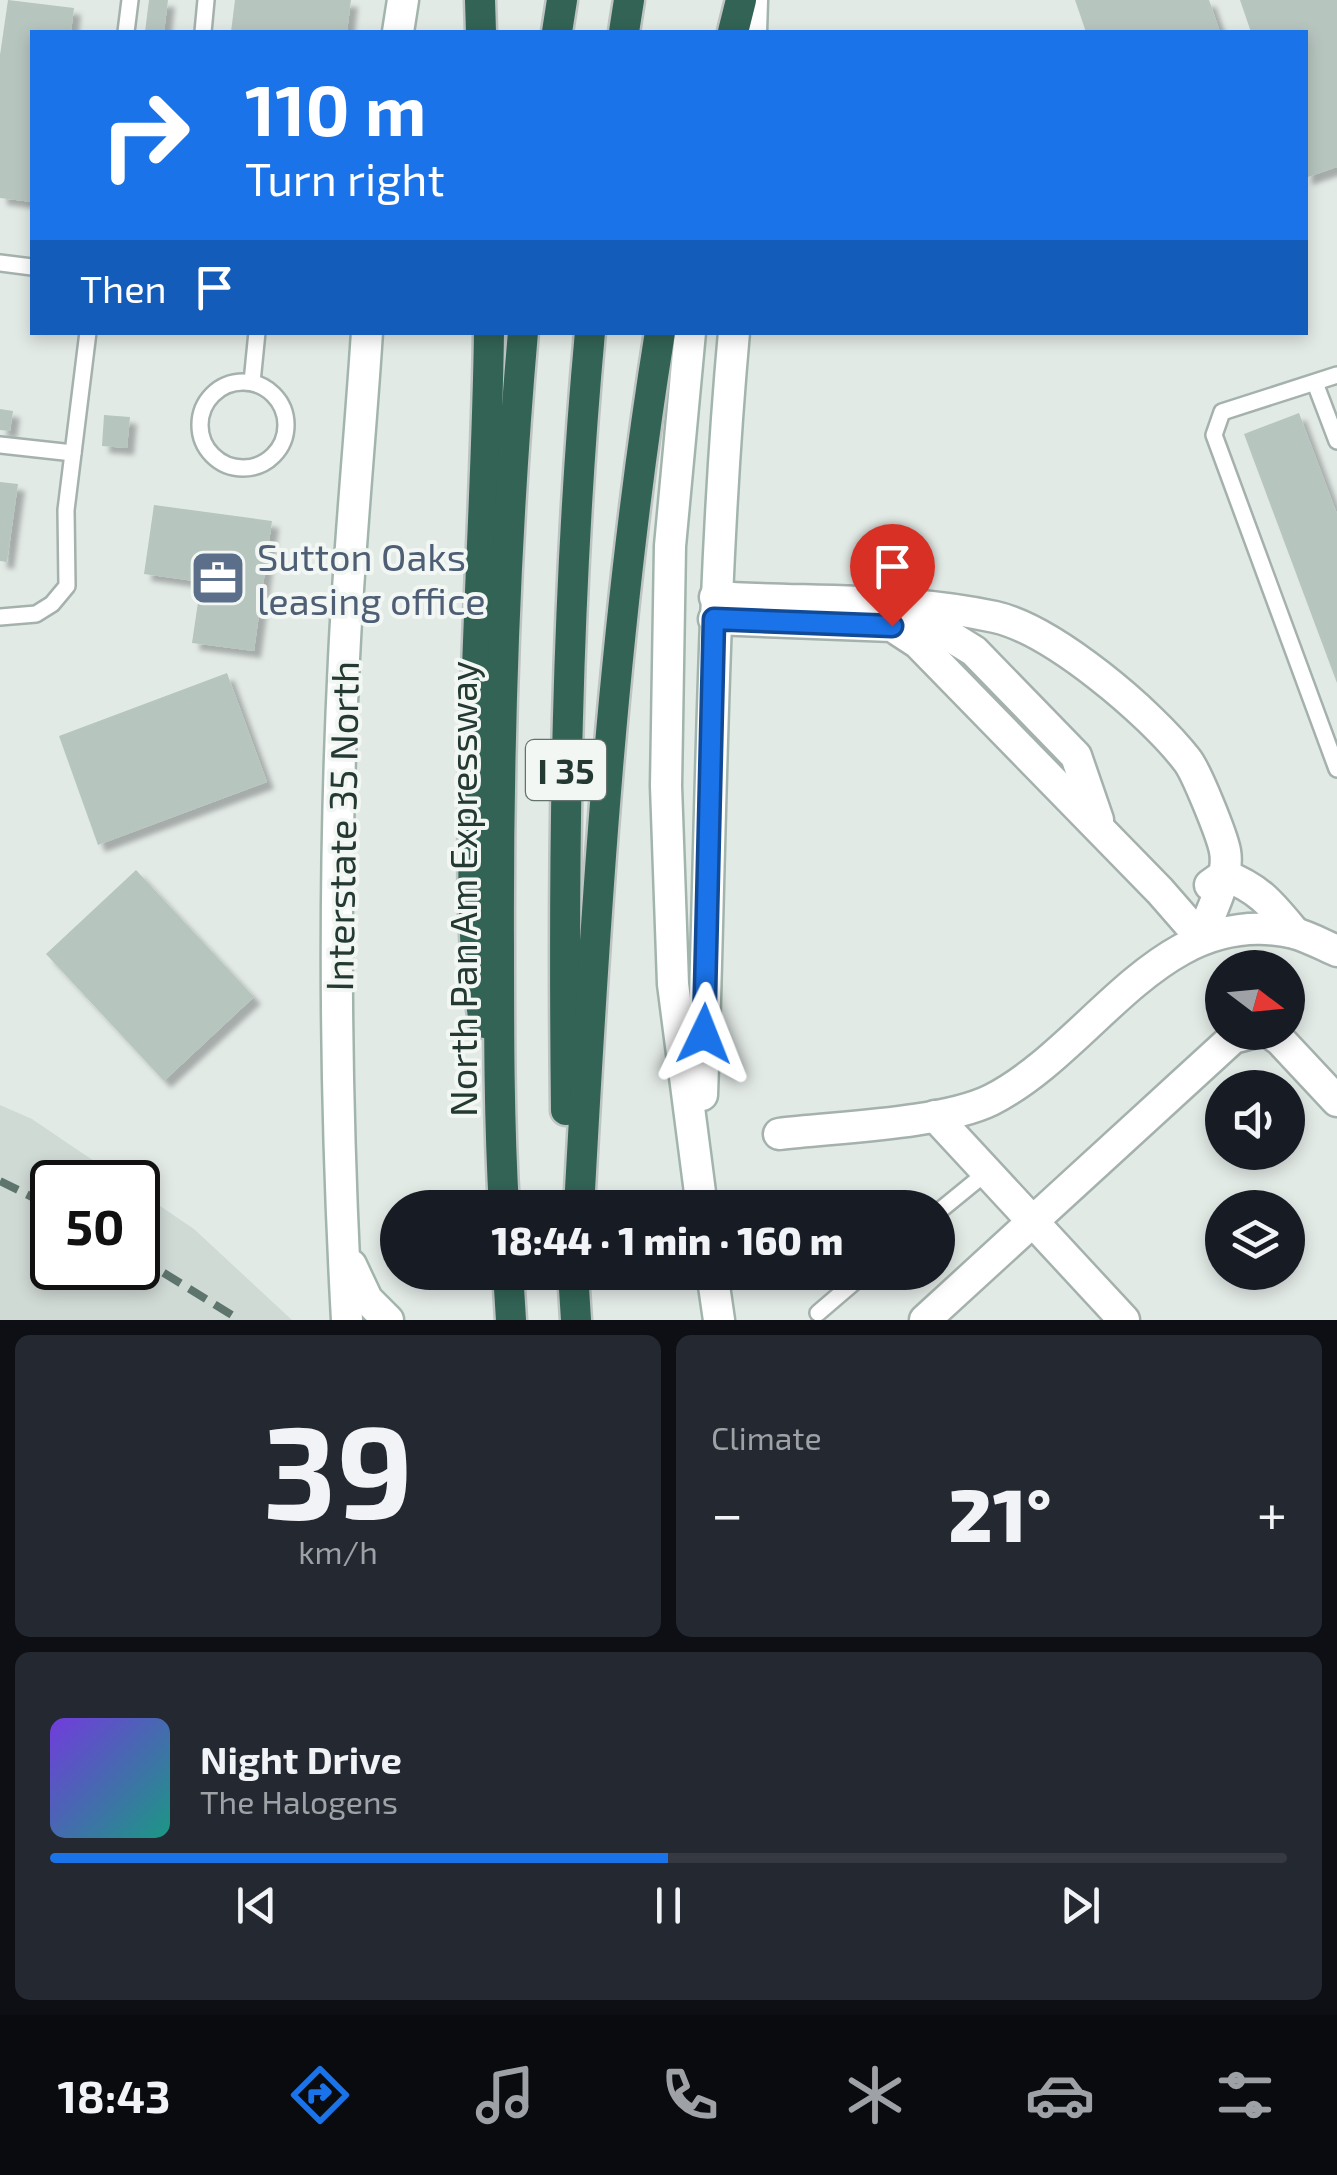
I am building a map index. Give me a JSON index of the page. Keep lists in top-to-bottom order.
{
  "streets": {
    "highway": ["I 35", "North Pan Am Expressway"],
    "street": ["Interstate 35 North"]
  },
  "places": {
    "office": ["Sutton Oaks leasing office"]
  },
  "north": "right",
  "page": {
    "turn": ["110 m", "Turn right"],
    "then": "Then",
    "limit": "50",
    "trip": "18:44 · 1 min · 160 m",
    "tile": [
      ["39", "km/h"],
      "Climate"
    ],
    "heat": ["−", "21°", "+"],
    "song": ["Night Drive", "The Halogens"],
    "tabs": "18:43"
  }
}
